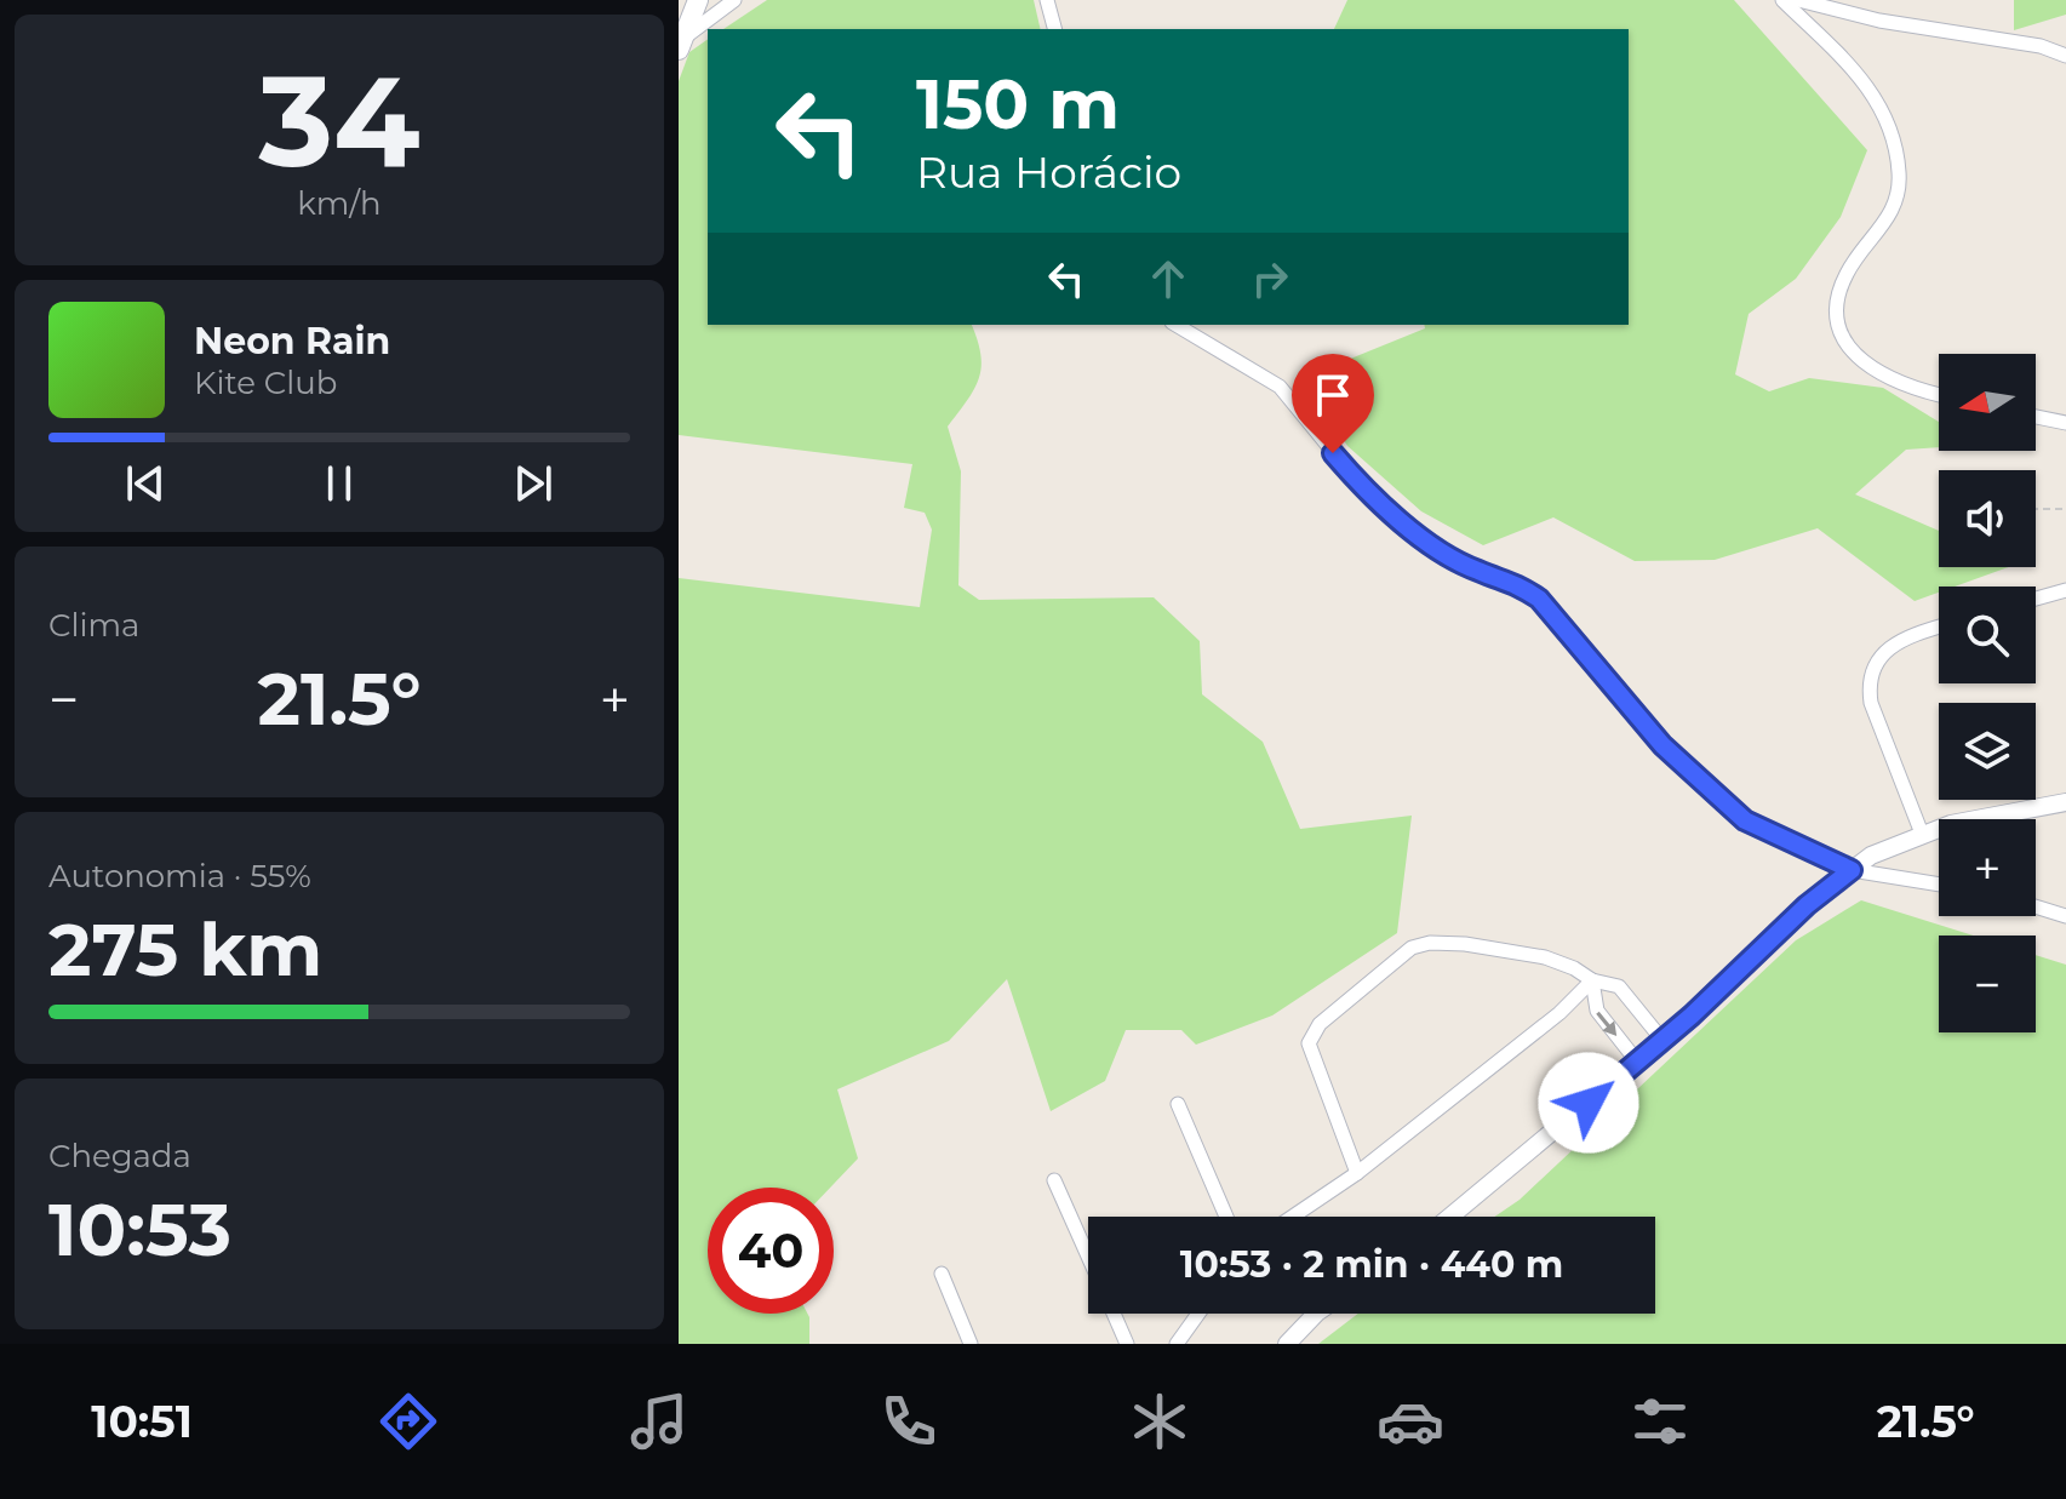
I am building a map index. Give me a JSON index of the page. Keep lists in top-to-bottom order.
{
  "north": "left",
  "page": {
    "tile": [
      ["34", "km/h"],
      "Clima",
      ["Autonomia · 55%", "275 km"],
      ["Chegada", "10:53"]
    ],
    "turn": ["150 m", "Rua Horácio"],
    "song": ["Neon Rain", "Kite Club"],
    "map_buttons": ["+", "−"],
    "heat": ["−", "21.5°", "+"],
    "limit": "40",
    "trip": "10:53 · 2 min · 440 m",
    "tabs": ["10:51", "21.5°"]
  }
}
